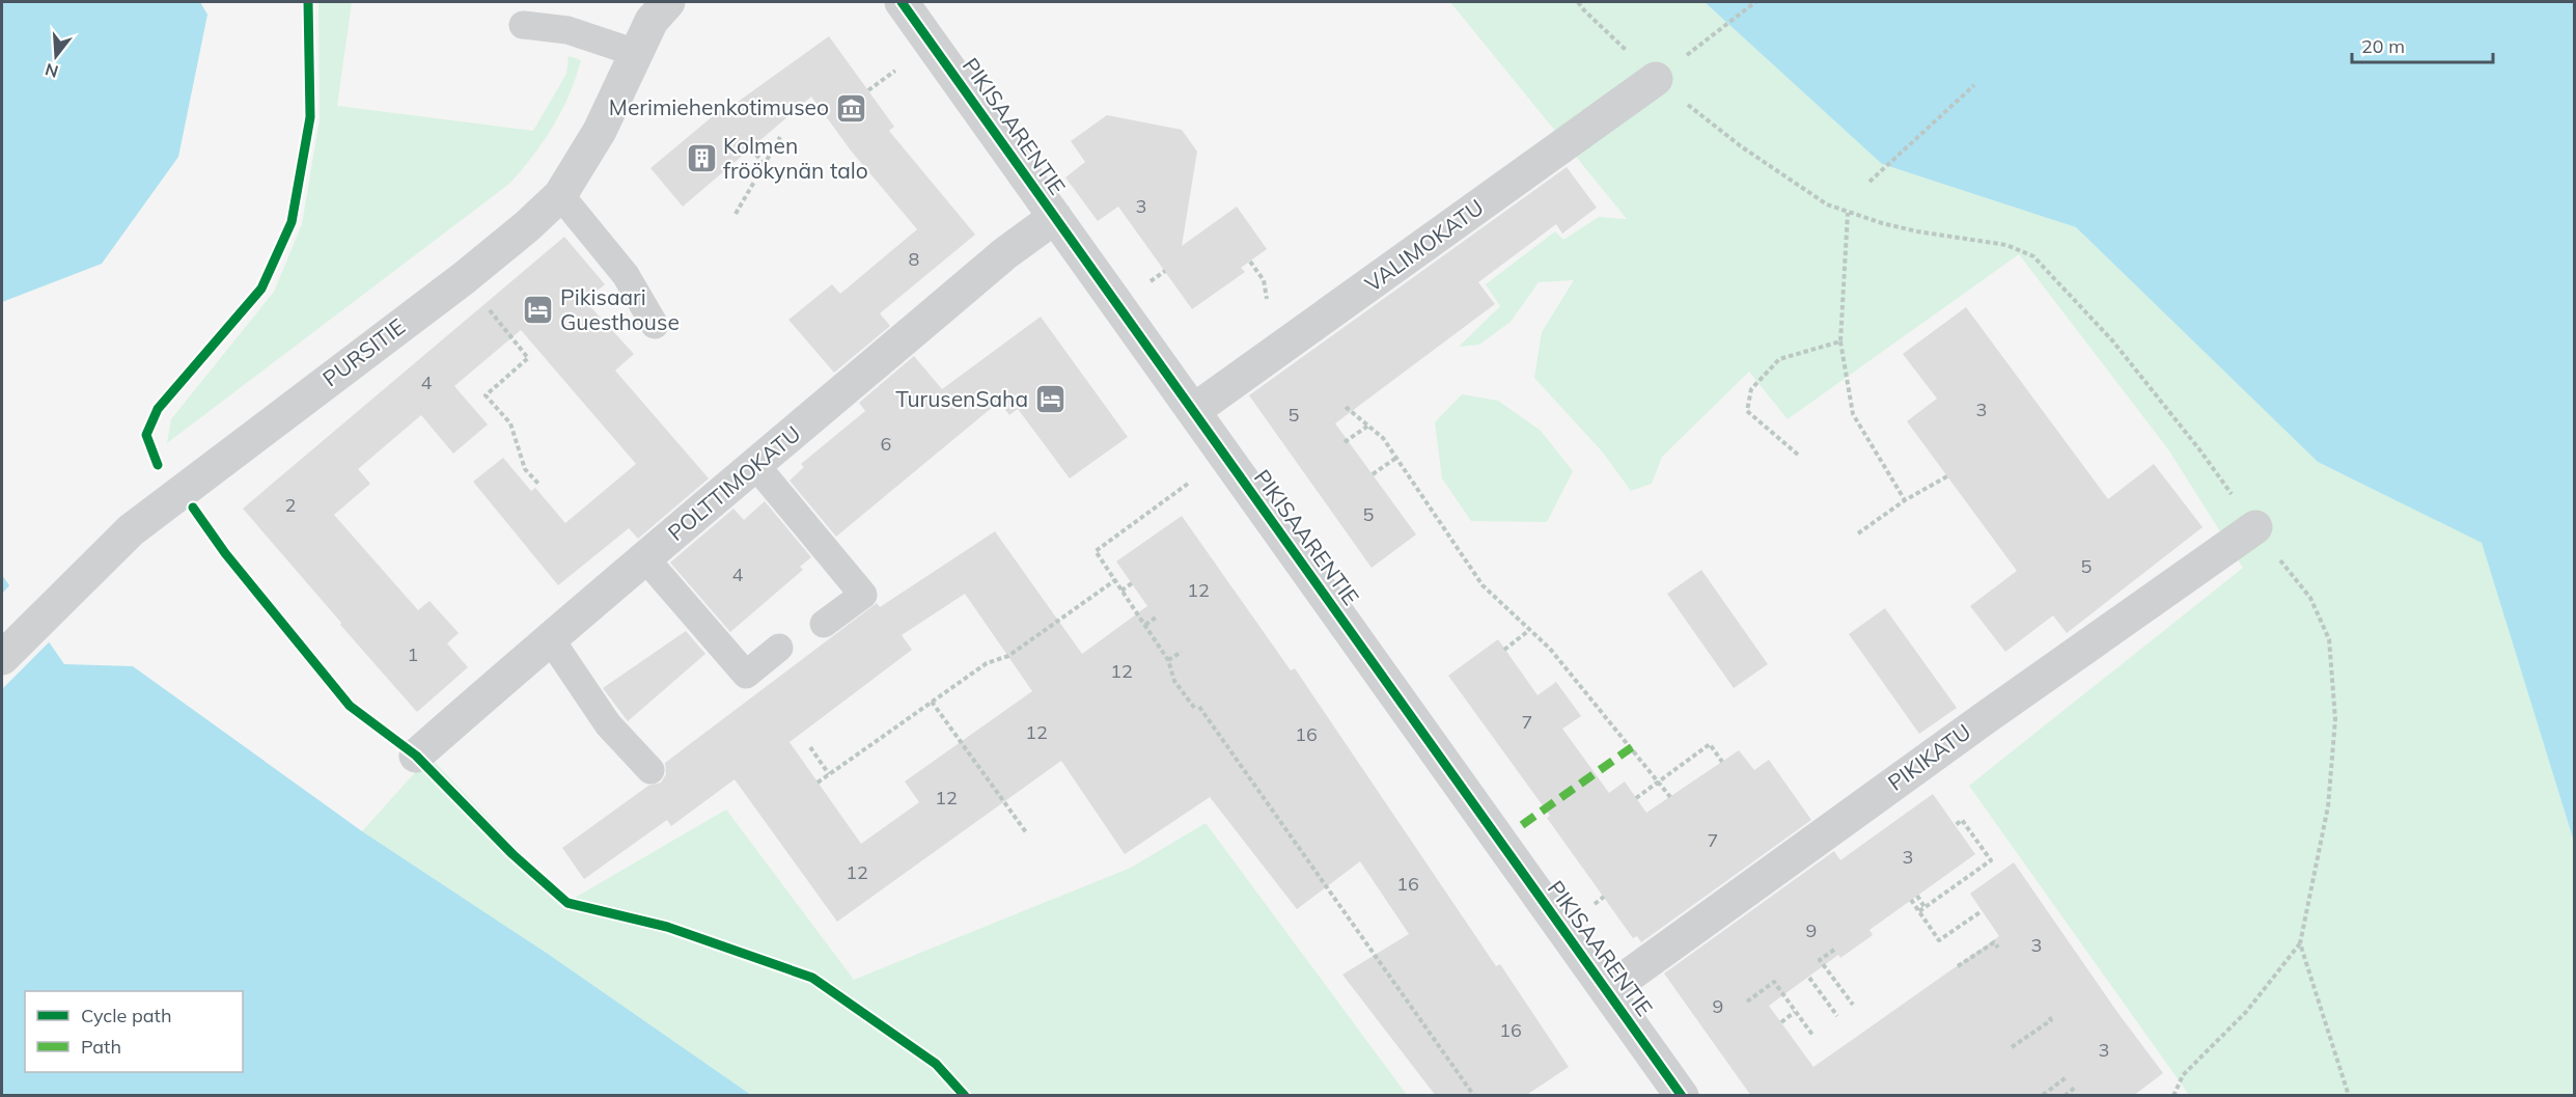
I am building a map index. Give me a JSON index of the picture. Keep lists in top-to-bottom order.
{
  "streets": {
    "street": [
      "PIKISAARENTIE",
      "VALIMOKATU",
      "PURSITIE",
      "POLTTIMOKATU",
      "PIKIKATU"
    ]
  },
  "crossings": [
    ["PIKISAARENTIE", "VALIMOKATU"],
    ["PIKISAARENTIE", "POLTTIMOKATU"],
    ["PIKISAARENTIE", "PIKIKATU"]
  ],
  "places": {
    "museum": ["Merimiehenkotimuseo"],
    "building": ["Kolmen fröökynän talo"],
    "hotel": ["Pikisaari Guesthouse", "TurusenSaha"]
  },
  "house_numbers": [
    "3",
    "8",
    "4",
    "3",
    "5",
    "6",
    "2",
    "5",
    "5",
    "4",
    "12",
    "1",
    "12",
    "7",
    "12",
    "16",
    "12",
    "7",
    "3",
    "12",
    "16",
    "9",
    "3",
    "9",
    "16",
    "3"
  ],
  "legend": ["Cycle path", "Path"],
  "scale_bar": "20 m",
  "north": "bottom"
}
